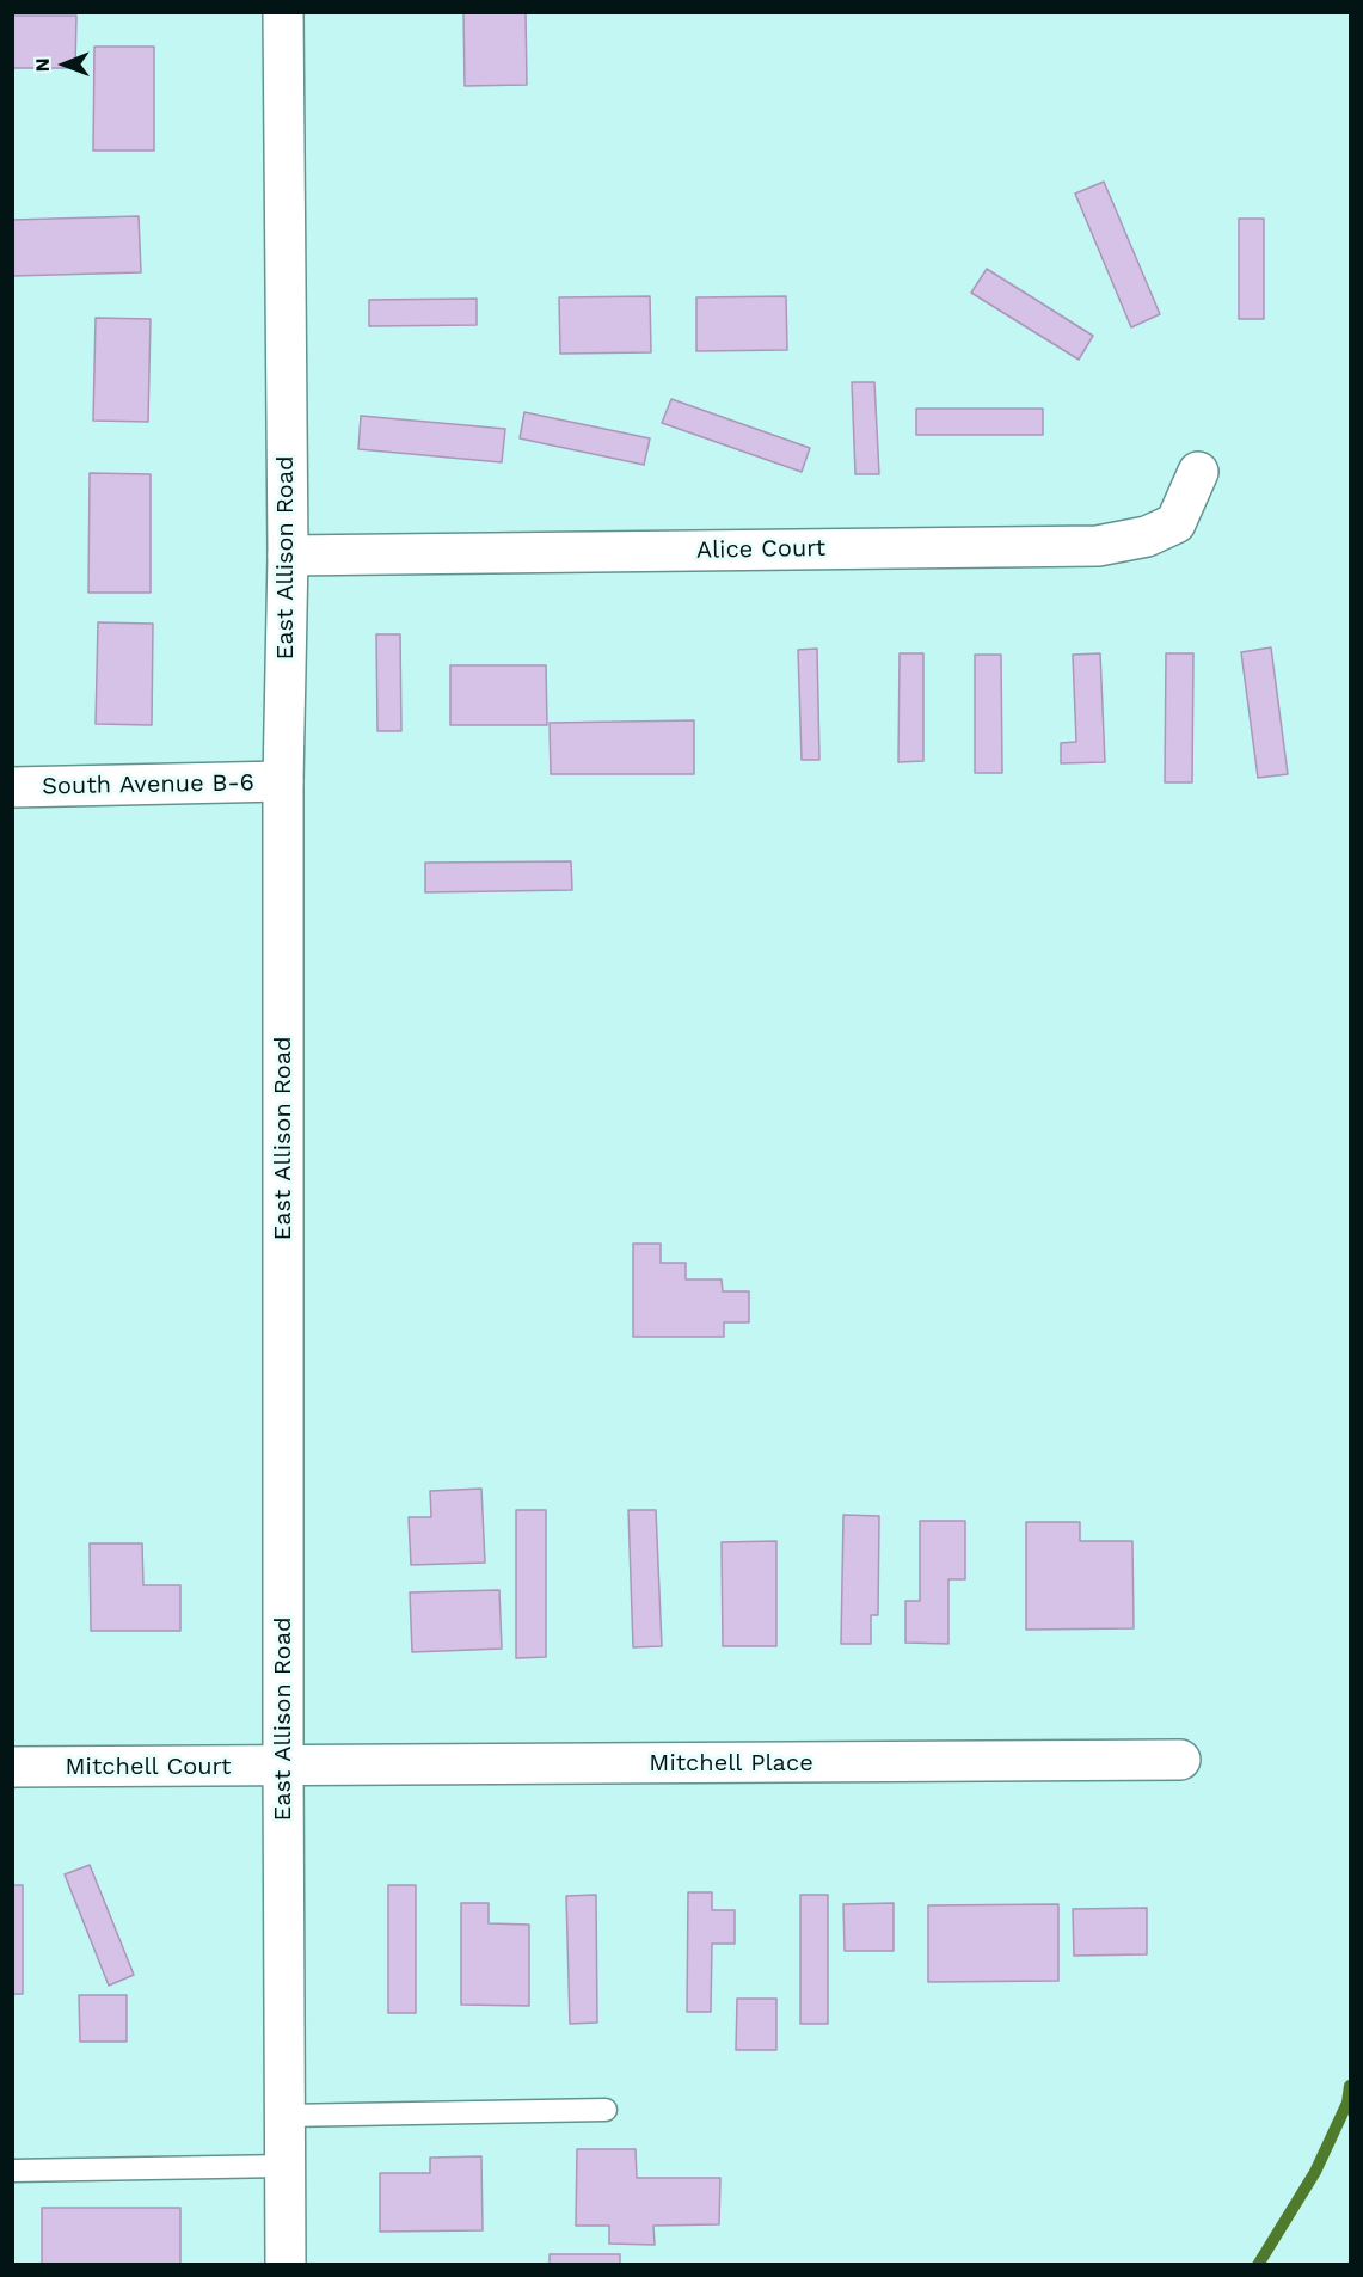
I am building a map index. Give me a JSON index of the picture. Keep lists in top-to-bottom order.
{
  "streets": {
    "street": [
      "Alice Court",
      "East Allison Road",
      "South Avenue B-6",
      "Mitchell Place",
      "Mitchell Court"
    ]
  },
  "crossings": [
    ["Alice Court", "East Allison Road"],
    ["East Allison Road", "South Avenue B-6"],
    ["East Allison Road", "Mitchell Place"],
    ["East Allison Road", "Mitchell Court"],
    ["Mitchell Place", "Mitchell Court"]
  ],
  "north": "left"
}
